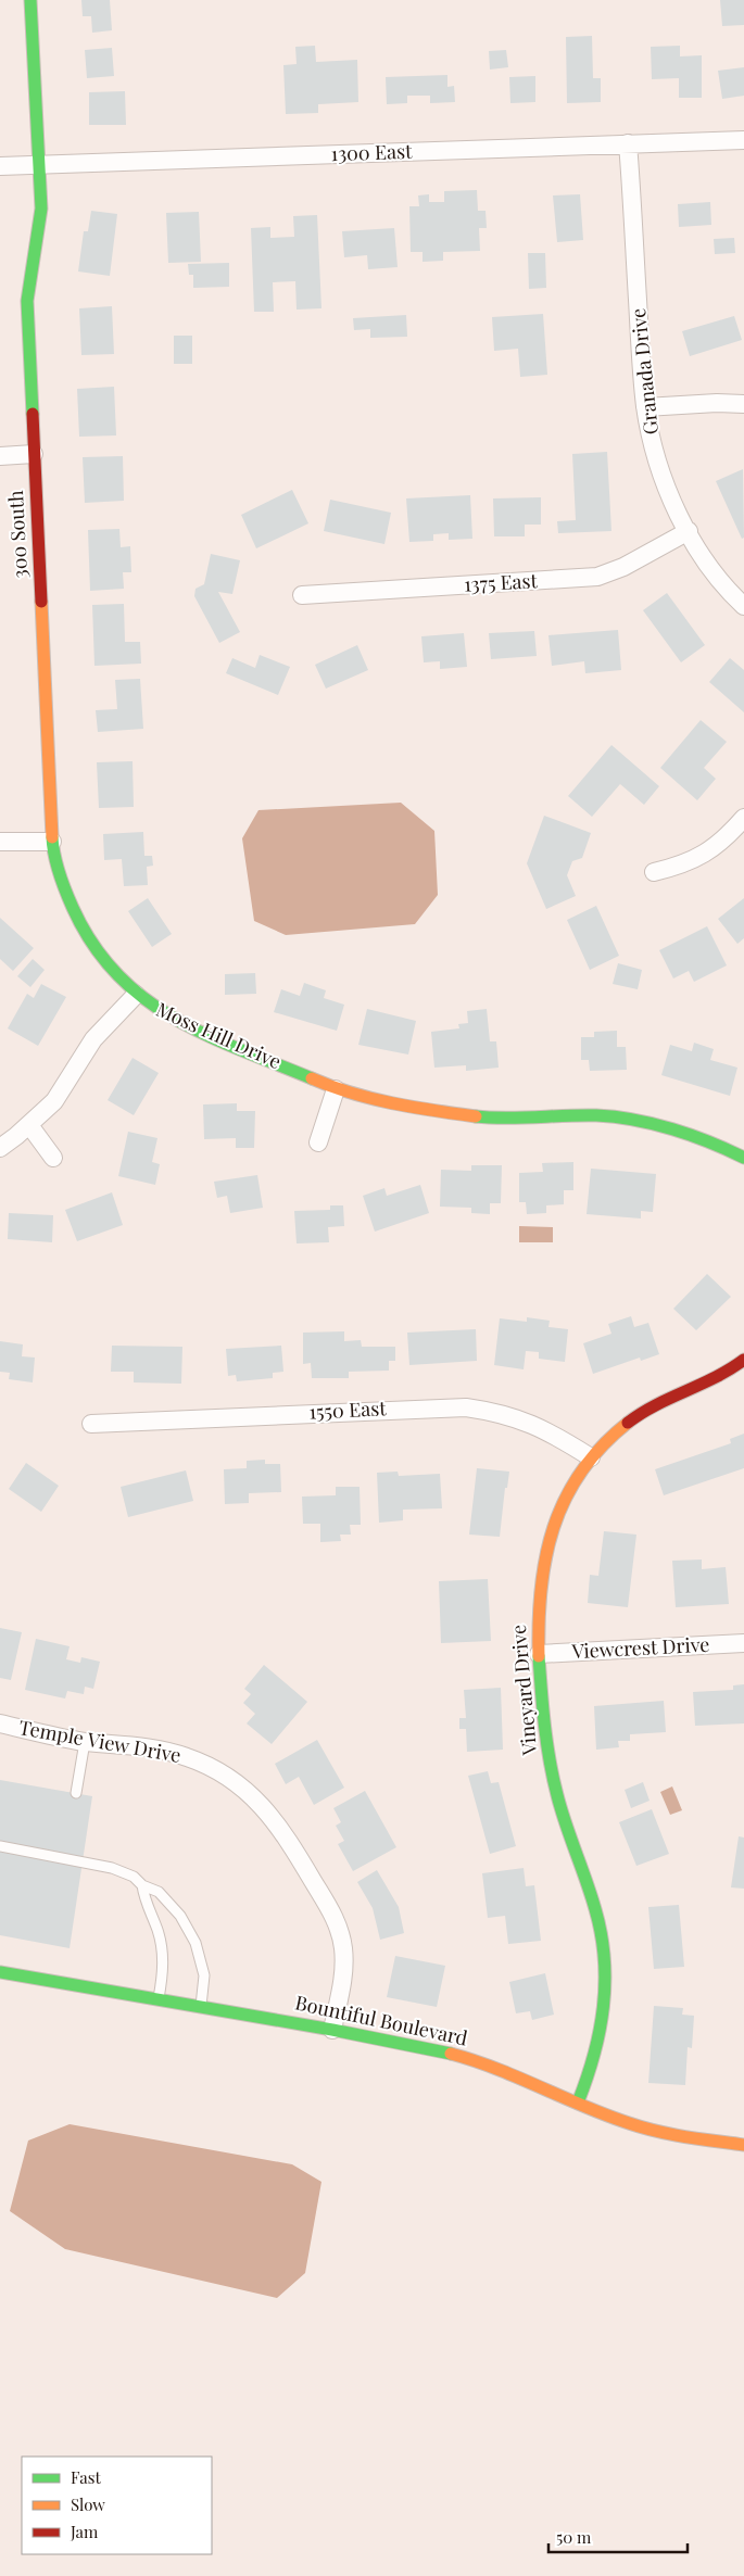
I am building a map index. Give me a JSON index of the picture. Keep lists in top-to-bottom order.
{
  "streets": {
    "street": [
      "1300 East",
      "Granada Drive",
      "300 South",
      "1375 East",
      "Moss Hill Drive",
      "1550 East",
      "Viewcrest Drive",
      "Vineyard Drive",
      "Temple View Drive",
      "Bountiful Boulevard"
    ]
  },
  "crossings": [
    ["1300 East", "Granada Drive"],
    ["1300 East", "300 South"],
    ["Granada Drive", "1375 East"],
    ["300 South", "Moss Hill Drive"],
    ["1550 East", "Vineyard Drive"],
    ["Viewcrest Drive", "Vineyard Drive"],
    ["Vineyard Drive", "Bountiful Boulevard"],
    ["Temple View Drive", "Bountiful Boulevard"]
  ],
  "legend": ["Fast", "Slow", "Jam"],
  "scale_bar": "50 m"
}
